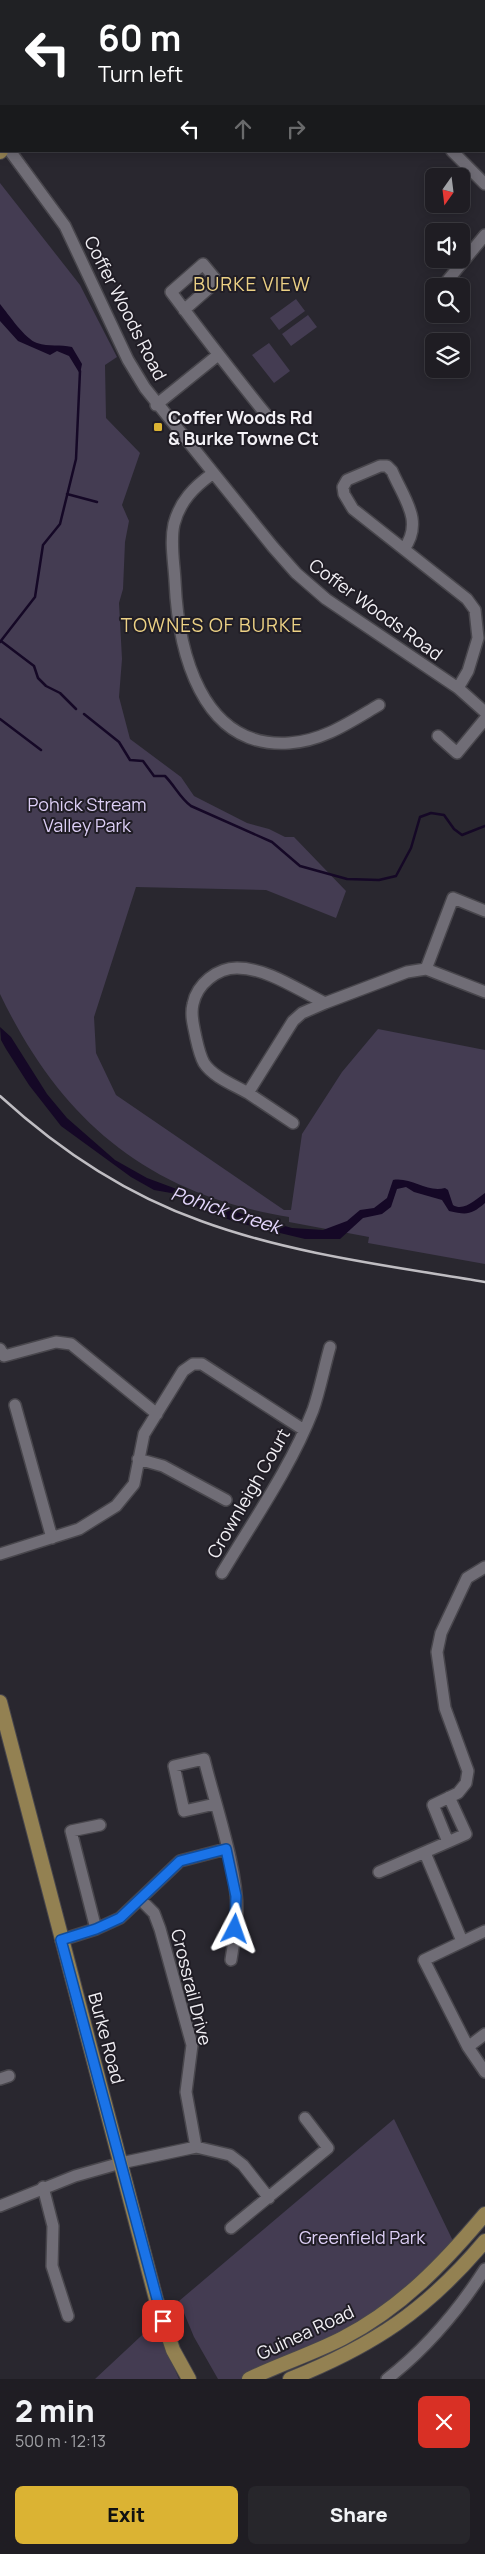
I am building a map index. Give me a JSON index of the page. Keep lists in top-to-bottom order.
{
  "streets": {
    "main road": ["Burke Road", "Guinea Road"],
    "street": ["Coffer Woods Road", "Crownleigh Court", "Crossrail Drive"]
  },
  "districts": ["BURKE VIEW", "TOWNES OF BURKE"],
  "water": ["Pohick Creek"],
  "parks": ["Pohick Stream Valley Park", "Greenfield Park"],
  "places": {
    "transit": ["Coffer Woods Rd & Burke Towne Ct"]
  },
  "north": "bottom",
  "page": {
    "turn": ["60 m", "Turn left"],
    "heading": ["2 min", "500 m · 12:13"],
    "buttons": ["Exit", "Share"]
  }
}
